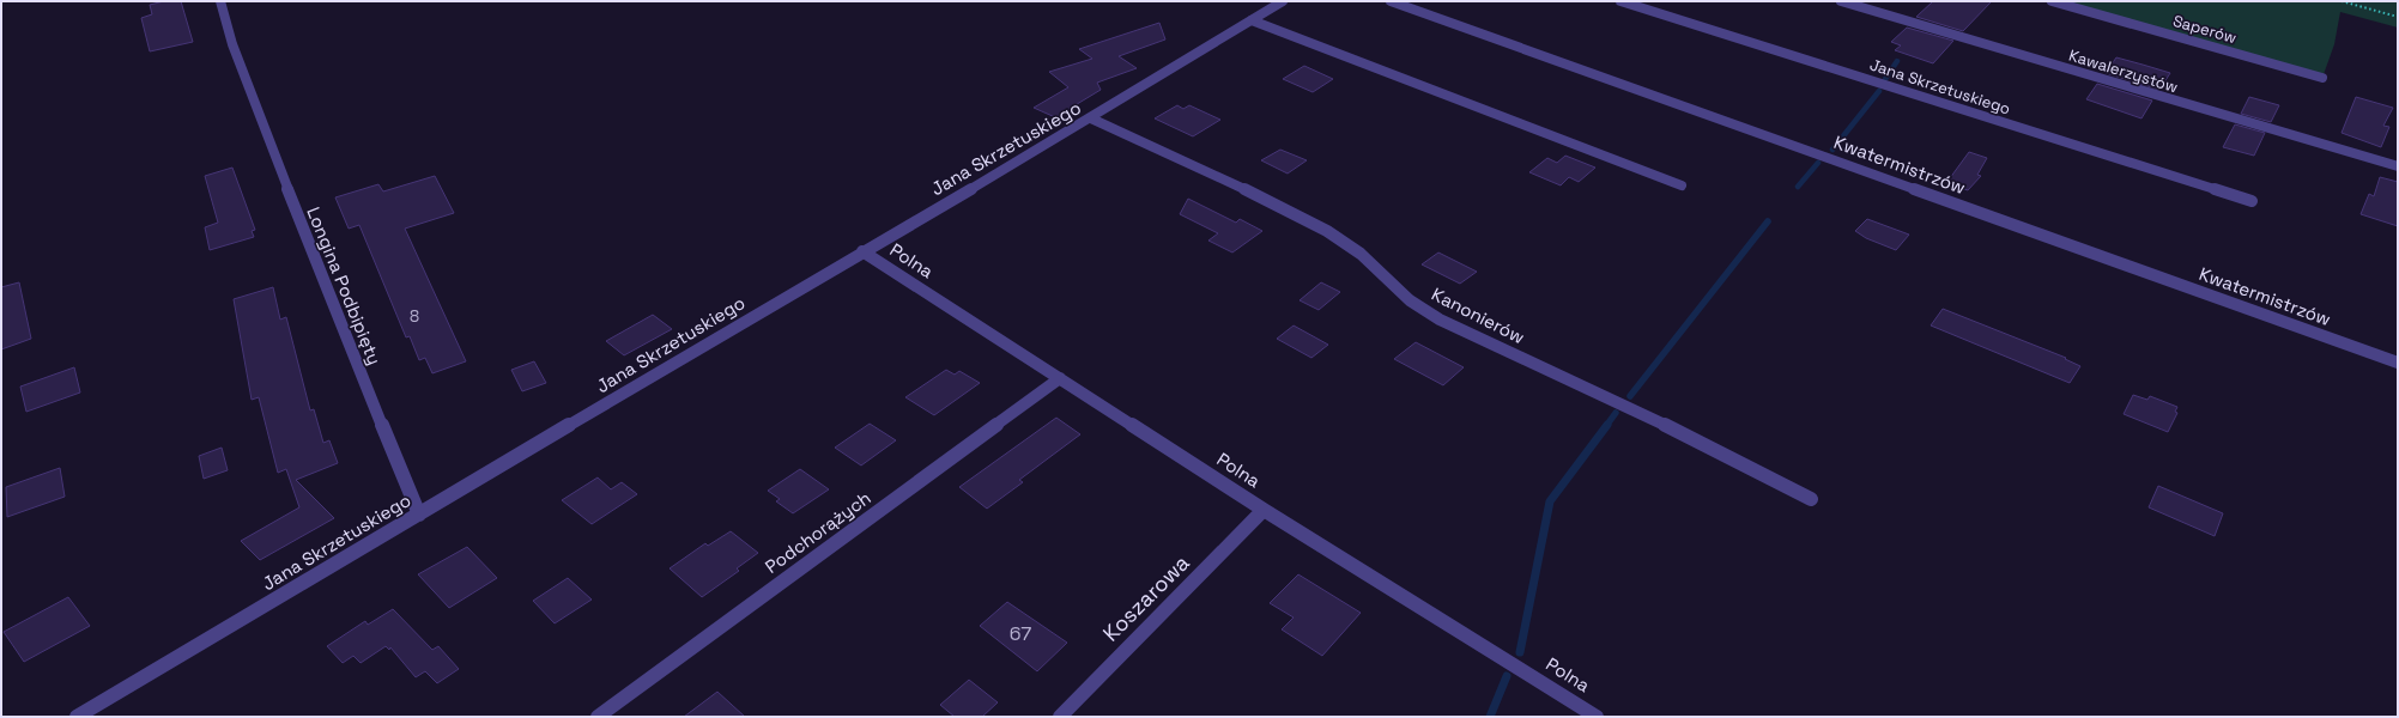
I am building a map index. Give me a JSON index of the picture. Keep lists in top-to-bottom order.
{
  "streets": {
    "street": [
      "Saperów",
      "Kawalerzystów",
      "Jana Skrzetuskiego",
      "Kwatermistrzów",
      "Polna",
      "Longina Podbipięty",
      "Kanonierów",
      "Podchorążych",
      "Koszarowa"
    ]
  },
  "crossings": [
    ["Jana Skrzetuskiego", "Polna"],
    ["Jana Skrzetuskiego", "Longina Podbipięty"],
    ["Jana Skrzetuskiego", "Kanonierów"],
    ["Polna", "Podchorążych"],
    ["Polna", "Koszarowa"]
  ],
  "house_numbers": ["8", "67"]
}
